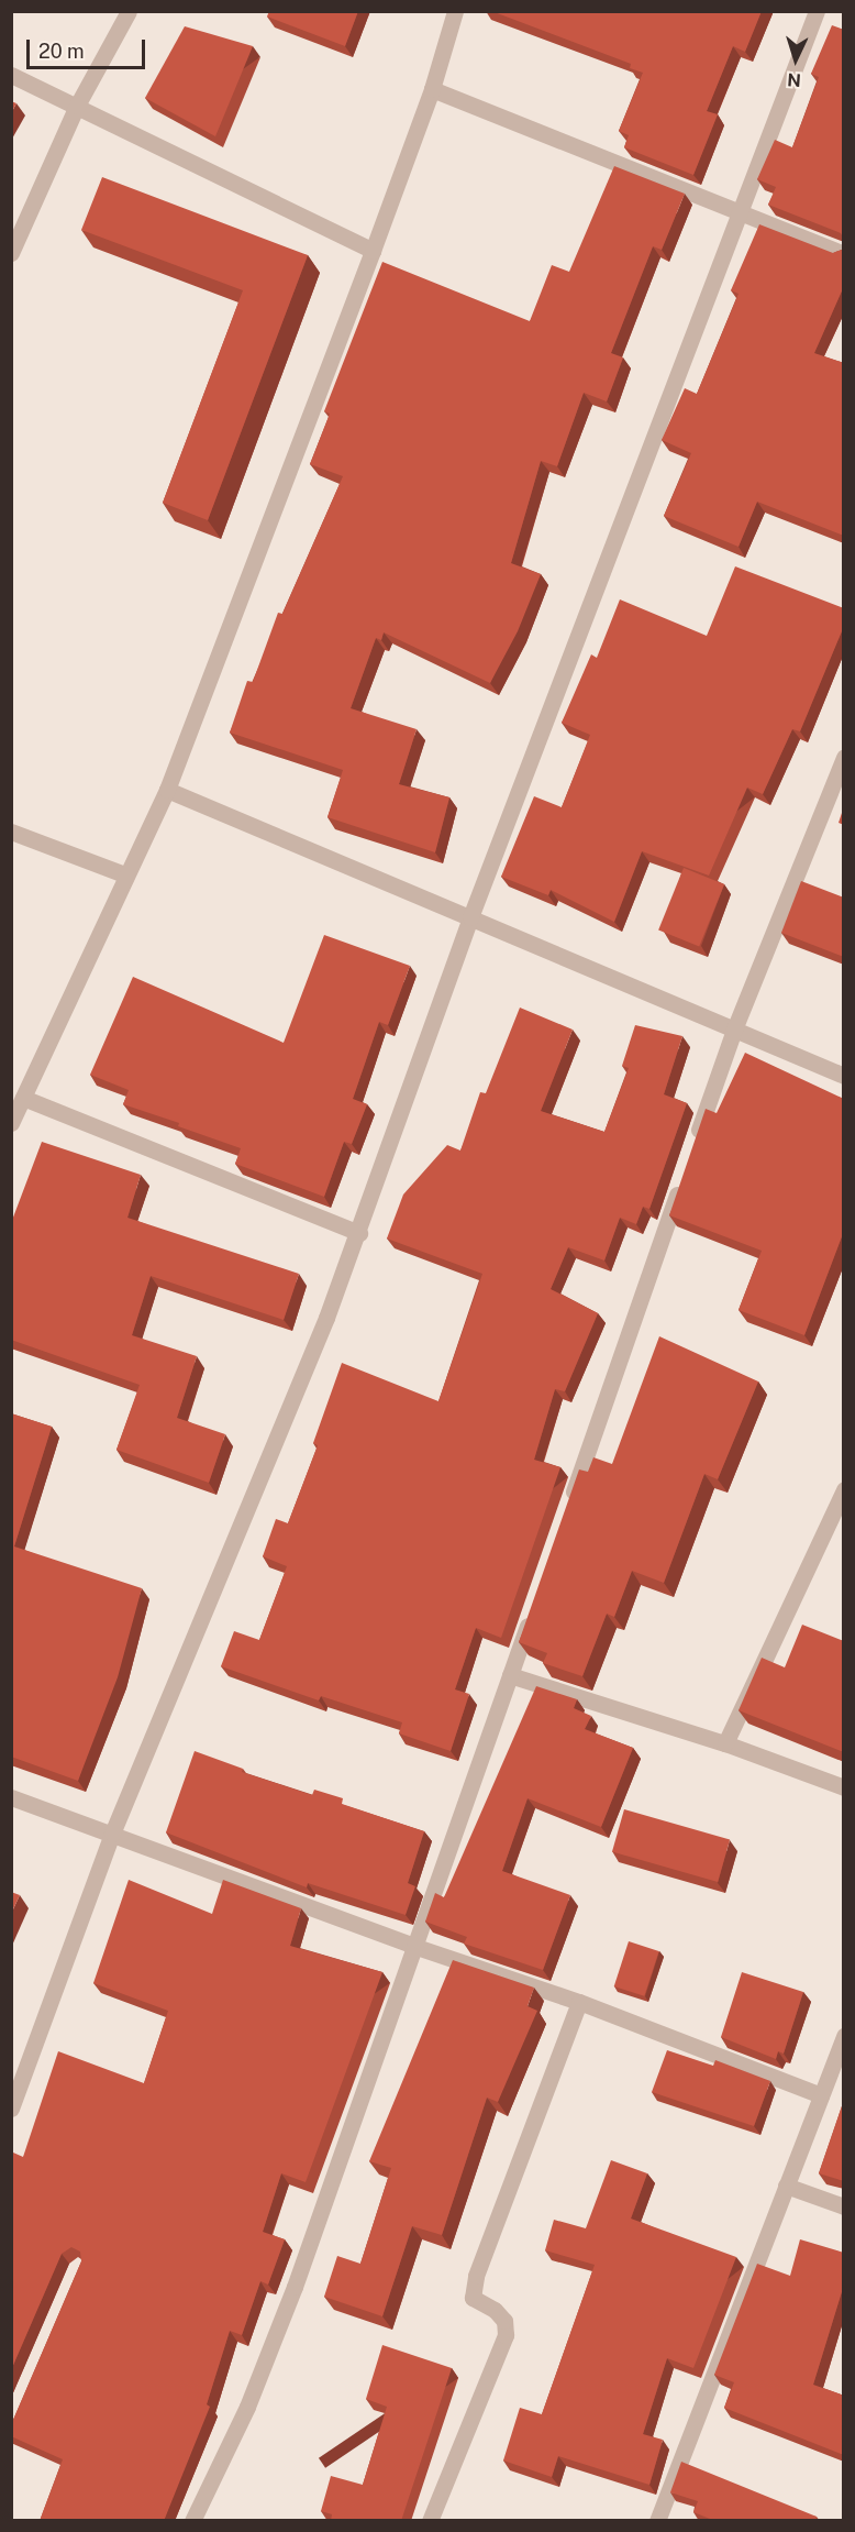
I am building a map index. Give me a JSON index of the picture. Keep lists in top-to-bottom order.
{
  "scale_bar": "20 m",
  "north": "bottom"
}
